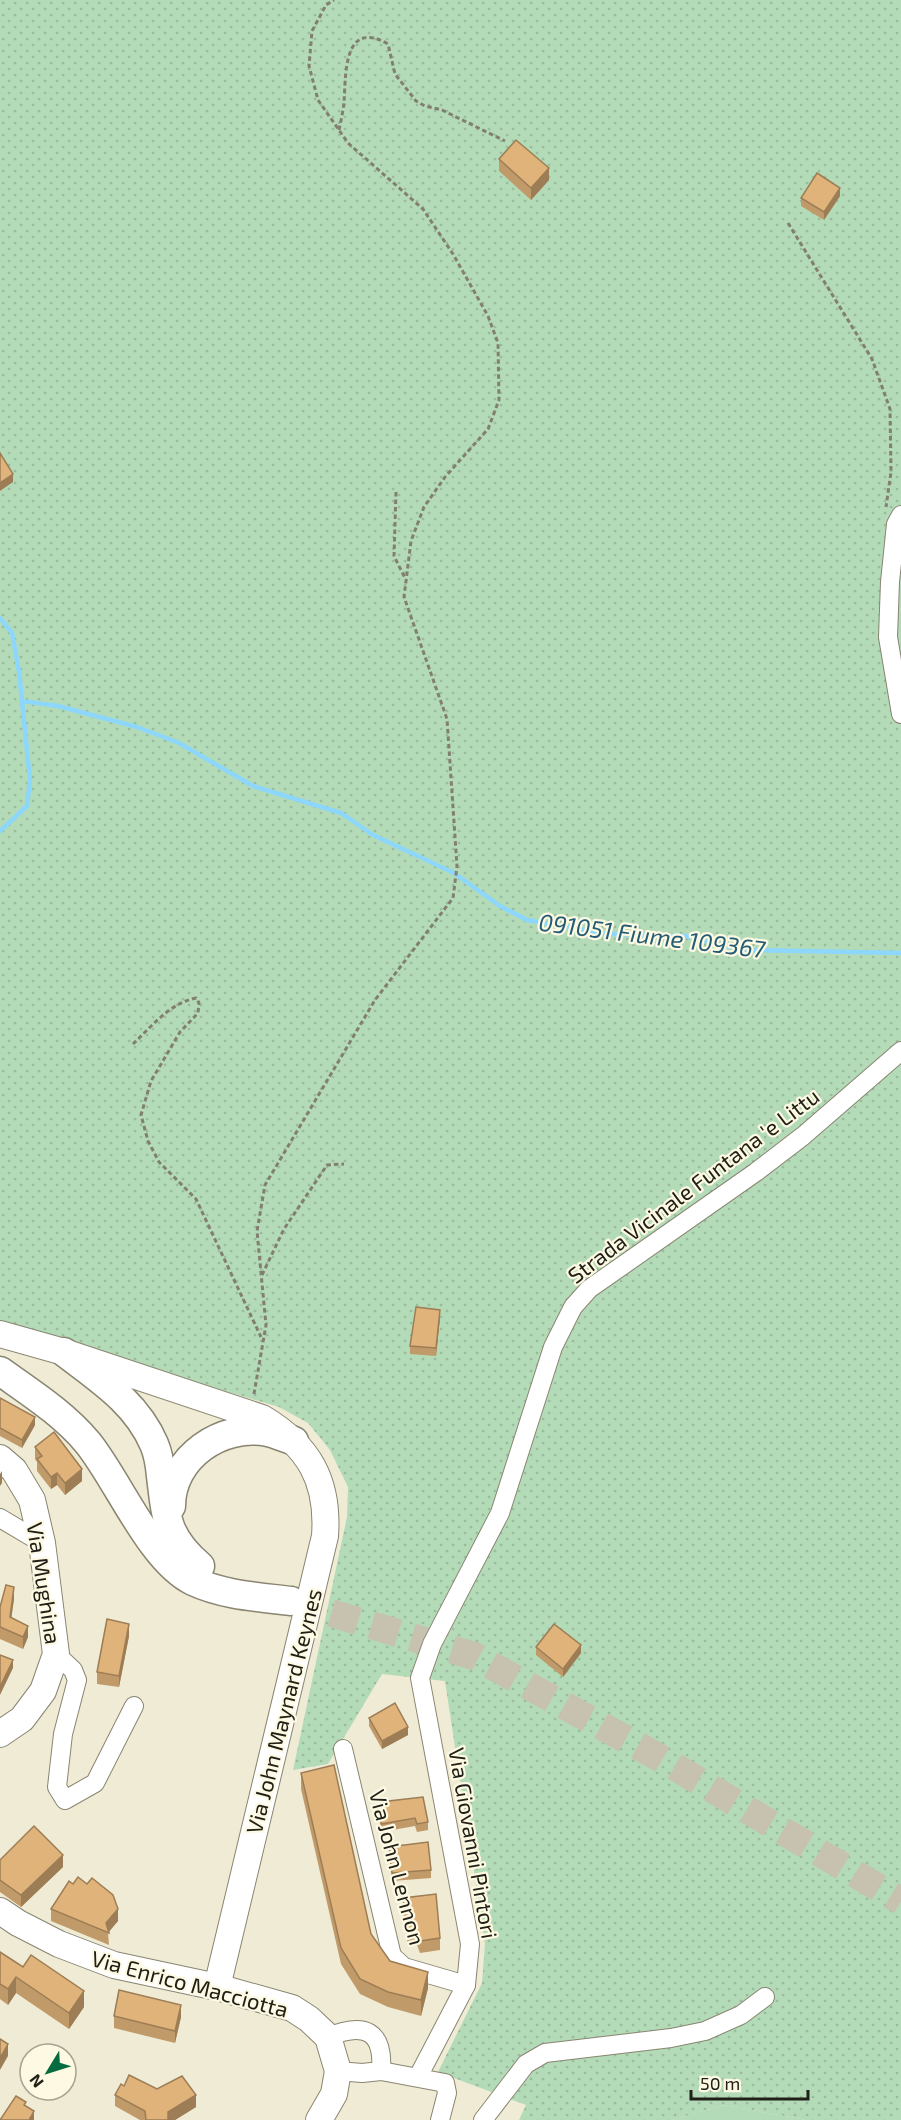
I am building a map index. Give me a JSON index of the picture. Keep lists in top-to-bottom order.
{
  "streets": {
    "street": [
      "Strada Vicinale Funtana 'e Littu",
      "Via Mughina",
      "Via John Maynard Keynes",
      "Via Giovanni Pintori",
      "Via John Lennon",
      "Via Enrico Macciotta"
    ]
  },
  "crossings": [
    ["Strada Vicinale Funtana 'e Littu", "Via Giovanni Pintori"],
    ["Via John Maynard Keynes", "Via Enrico Macciotta"],
    ["Via Giovanni Pintori", "Via John Lennon"]
  ],
  "water": ["091051 Fiume 109367"],
  "scale_bar": "50 m",
  "north": "bottom left"
}
